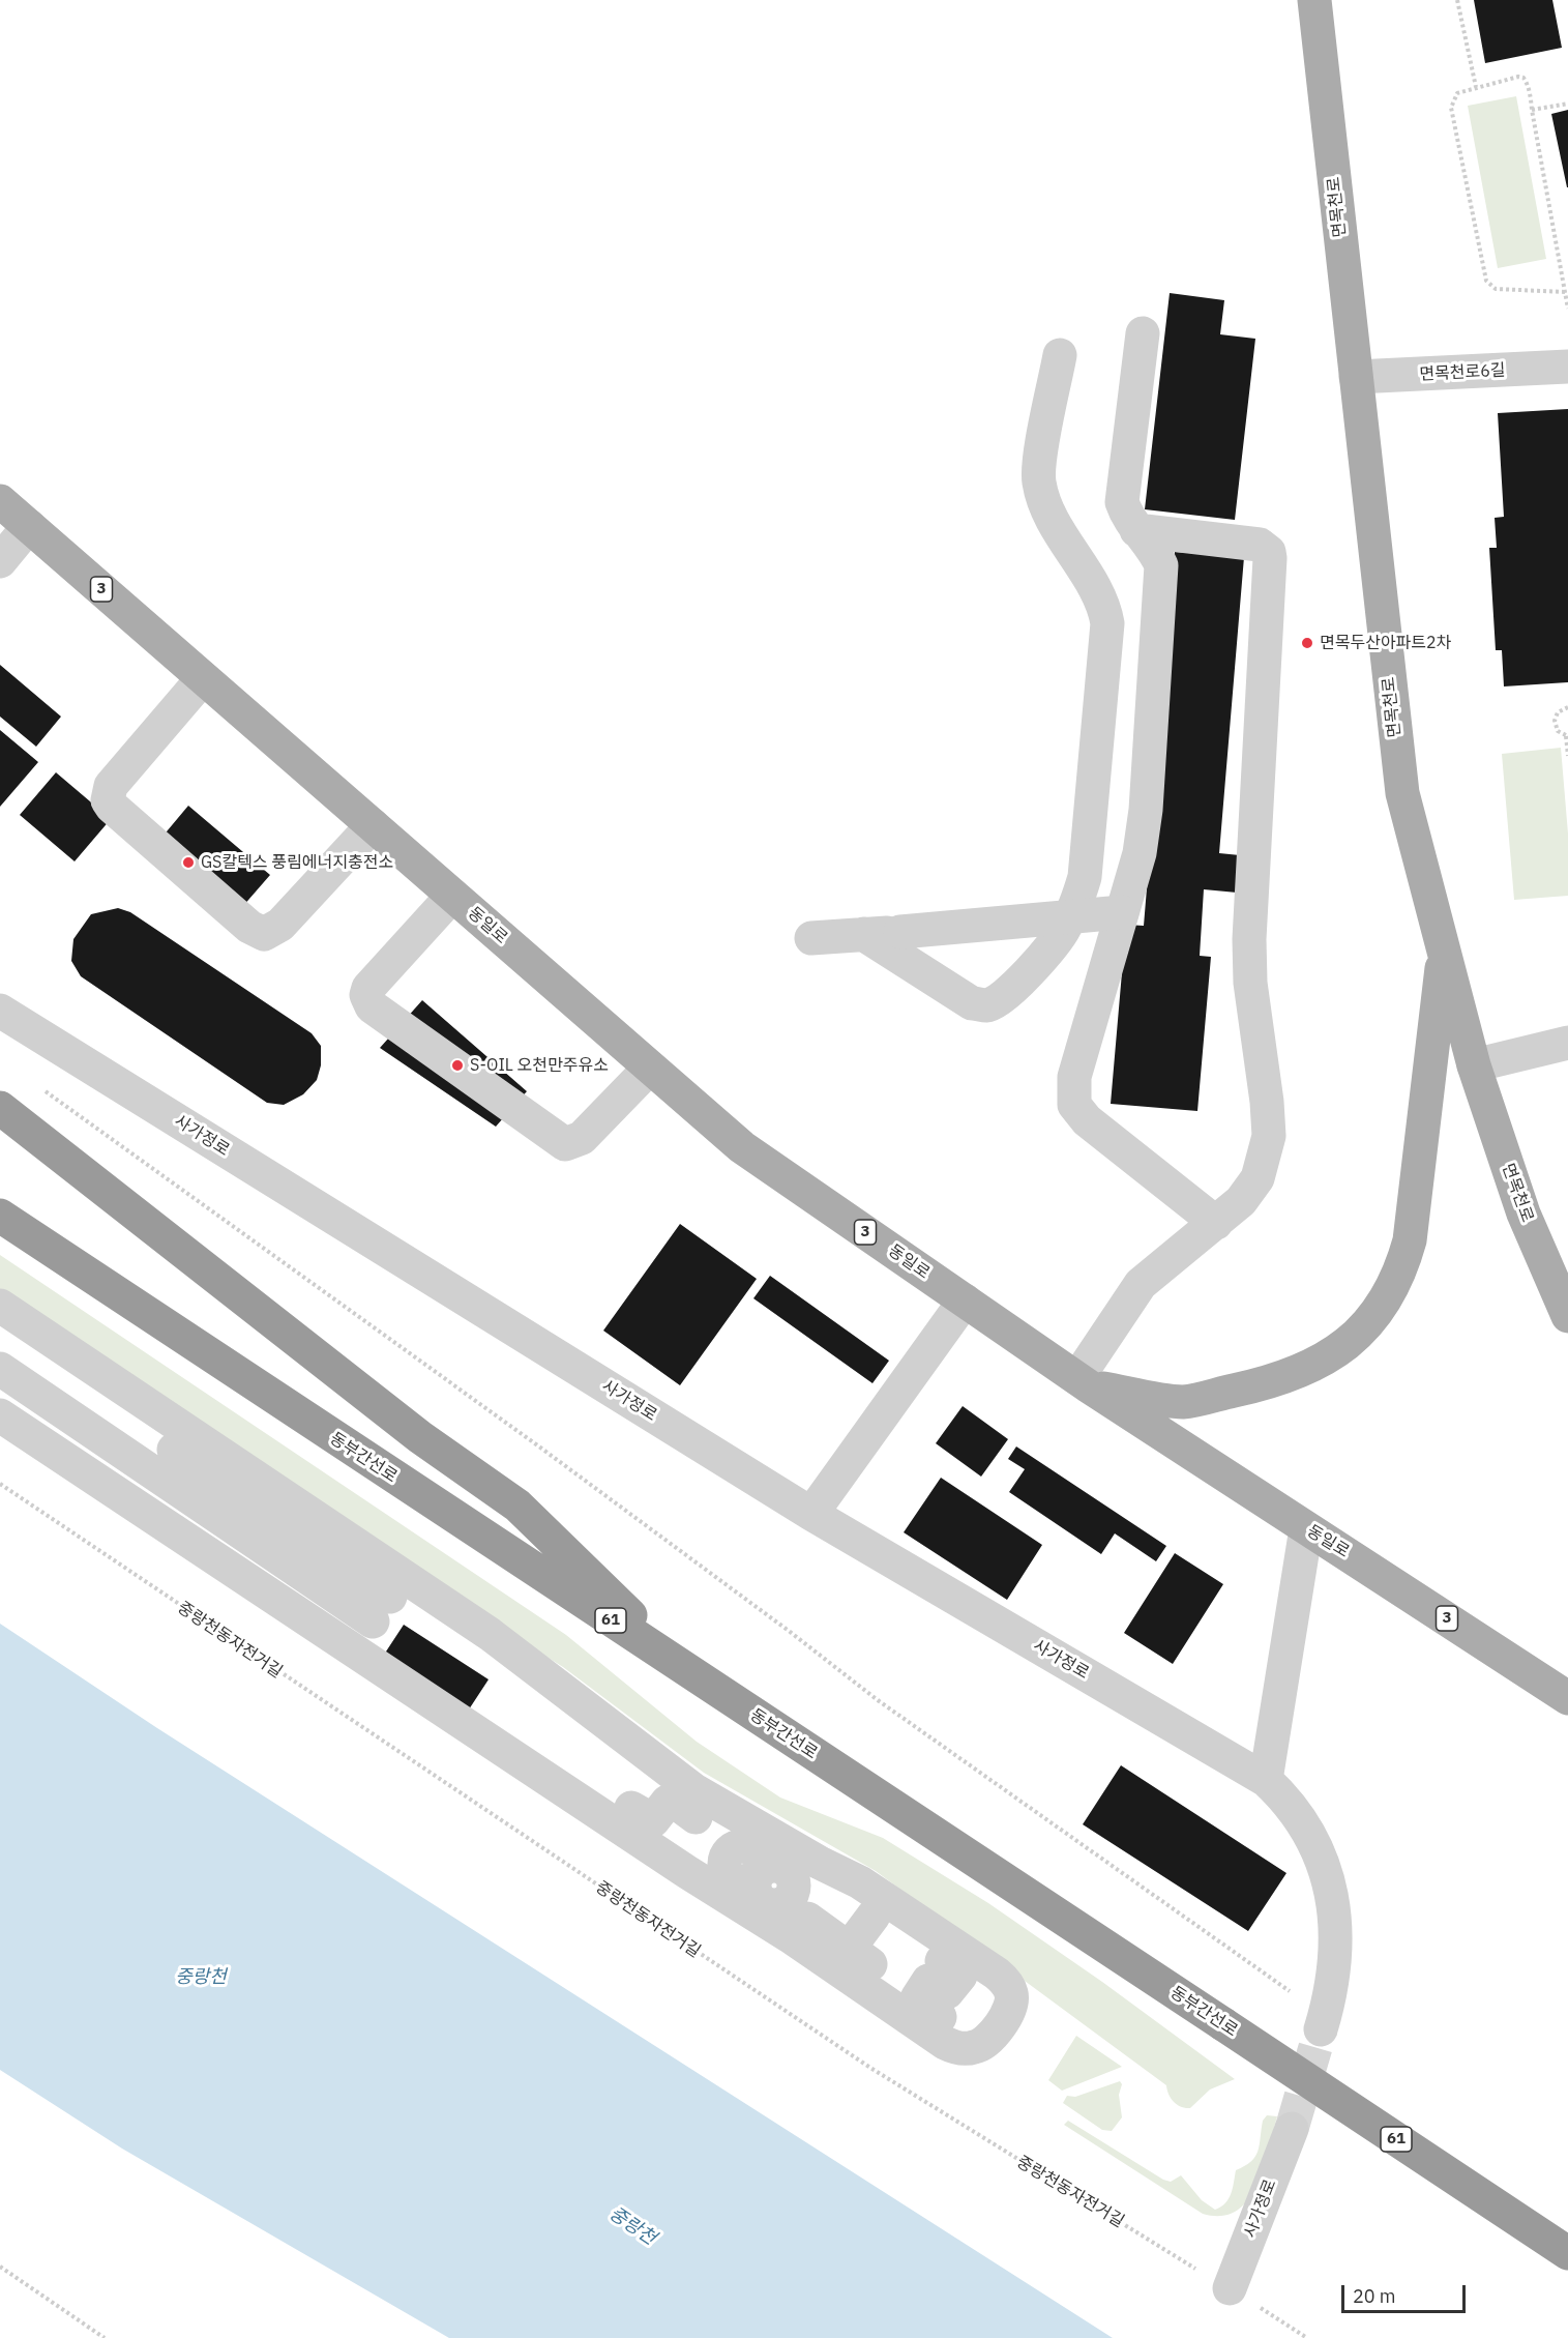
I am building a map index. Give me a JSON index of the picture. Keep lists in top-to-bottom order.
{
  "streets": {
    "highway": ["동부간선로", "61"],
    "main road": ["면목천로", "3", "동일로"],
    "street": ["면목천로6길", "사가정로"],
    "path": ["중랑천동자전거길"]
  },
  "crossings": [
    ["면목천로", "면목천로6길"],
    ["사가정로", "중랑천동자전거길"]
  ],
  "water": ["중랑천"],
  "places": ["면목두산아파트2차", "GS칼텍스 풍림에너지충전소", "S-OIL 오천만주유소"],
  "scale_bar": "20 m"
}
